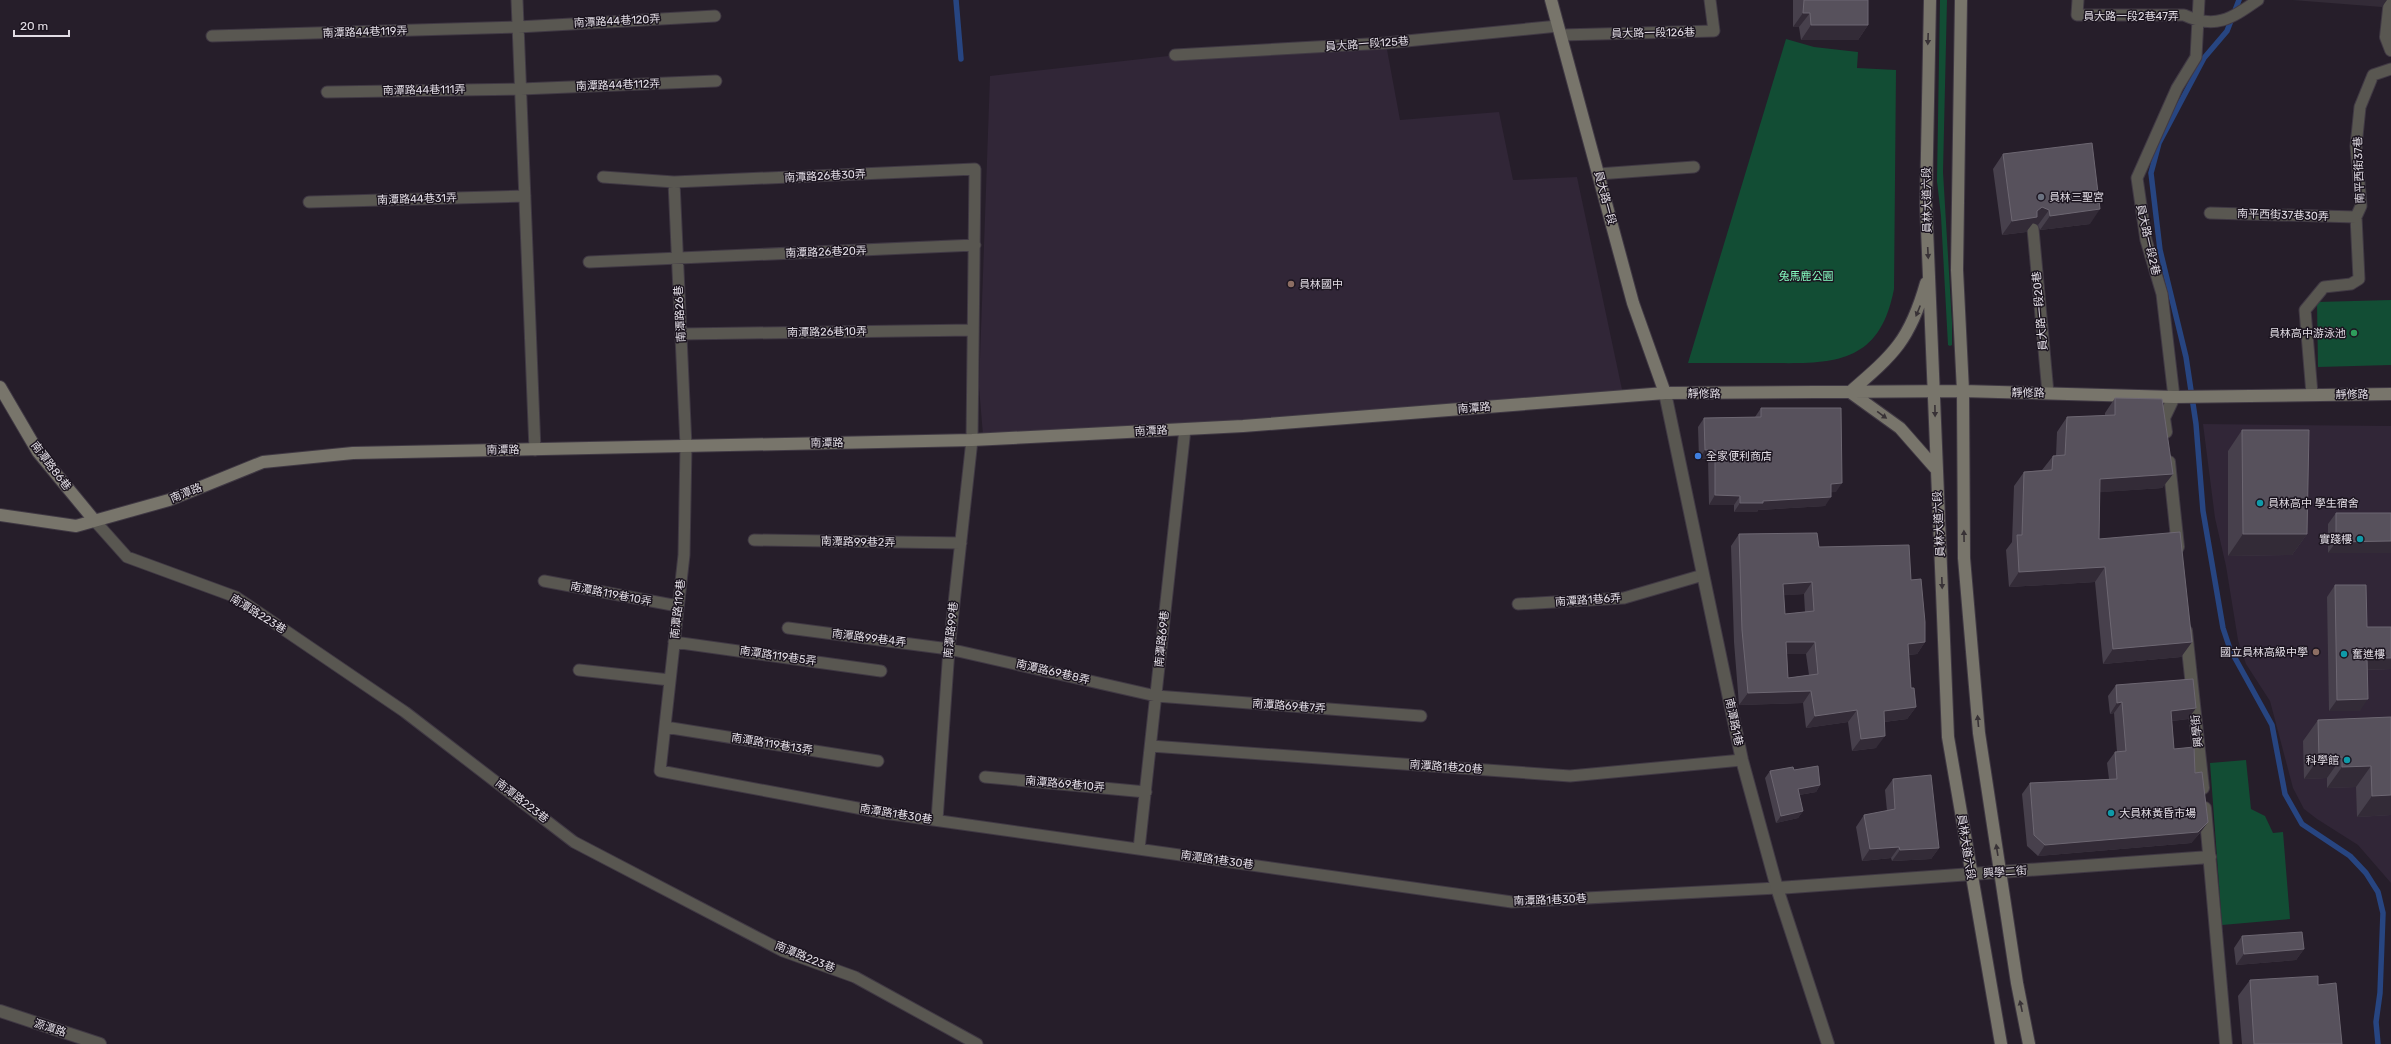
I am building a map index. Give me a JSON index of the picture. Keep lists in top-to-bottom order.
{
  "streets": {
    "street": [
      "員大路一段",
      "員林大道六段",
      "靜修路",
      "南潭路",
      "南潭路86巷",
      "南潭路1巷",
      "興學街",
      "興學二街",
      "源潭路"
    ],
    "lane": [
      "員大路一段2巷47弄",
      "南潭路44巷120弄",
      "南潭路44巷119弄",
      "員大路一段126巷",
      "員大路一段125巷",
      "南潭路44巷112弄",
      "南潭路44巷111弄",
      "南平西街37巷",
      "南潭路26巷30弄",
      "南潭路44巷31弄",
      "南平西街37巷30弄",
      "員大路一段2巷",
      "南潭路26巷20弄",
      "員大路一段20巷",
      "南潭路26巷",
      "南潭路26巷10弄",
      "南潭路99巷2弄",
      "南潭路119巷10弄",
      "南潭路1巷6弄",
      "南潭路119巷",
      "南潭路223巷",
      "南潭路99巷",
      "南潭路99巷4弄",
      "南潭路69巷",
      "南潭路119巷5弄",
      "南潭路69巷8弄",
      "南潭路69巷7弄",
      "南潭路119巷13弄",
      "南潭路1巷20巷",
      "南潭路69巷10弄",
      "南潭路1巷30巷"
    ]
  },
  "crossings": [
    ["員大路一段2巷47弄", "員大路一段2巷"],
    ["南潭路44巷120弄", "南潭路44巷119弄"],
    ["員大路一段126巷", "員大路一段125巷"],
    ["員大路一段126巷", "員大路一段"],
    ["員大路一段125巷", "員大路一段"],
    ["南潭路44巷112弄", "南潭路44巷111弄"],
    ["南平西街37巷", "南平西街37巷30弄"],
    ["南平西街37巷", "靜修路"],
    ["南潭路26巷30弄", "南潭路26巷"],
    ["南潭路26巷30弄", "南潭路99巷"],
    ["員大路一段", "靜修路"],
    ["員大路一段", "南潭路"],
    ["員大路一段", "南潭路1巷"],
    ["員林大道六段", "靜修路"],
    ["員林大道六段", "興學二街"],
    ["員大路一段2巷", "靜修路"],
    ["南潭路26巷20弄", "南潭路26巷"],
    ["南潭路26巷20弄", "南潭路99巷"],
    ["員大路一段20巷", "靜修路"],
    ["南潭路26巷", "南潭路26巷10弄"],
    ["南潭路26巷", "南潭路"],
    ["南潭路26巷", "南潭路119巷"],
    ["南潭路26巷10弄", "南潭路99巷"],
    ["靜修路", "南潭路"],
    ["靜修路", "南潭路1巷"],
    ["南潭路", "南潭路86巷"],
    ["南潭路", "南潭路119巷"],
    ["南潭路", "南潭路223巷"],
    ["南潭路", "南潭路99巷"],
    ["南潭路", "南潭路69巷"],
    ["南潭路", "南潭路1巷"],
    ["南潭路86巷", "南潭路223巷"],
    ["南潭路99巷2弄", "南潭路99巷"],
    ["南潭路119巷10弄", "南潭路119巷"],
    ["南潭路1巷6弄", "南潭路1巷"],
    ["南潭路119巷", "南潭路119巷5弄"],
    ["南潭路119巷", "南潭路119巷13弄"],
    ["南潭路119巷", "南潭路1巷30巷"],
    ["南潭路99巷", "南潭路99巷4弄"],
    ["南潭路99巷", "南潭路69巷8弄"],
    ["南潭路99巷", "南潭路1巷30巷"],
    ["南潭路99巷4弄", "南潭路69巷8弄"],
    ["南潭路69巷", "南潭路69巷8弄"],
    ["南潭路69巷", "南潭路69巷7弄"],
    ["南潭路69巷", "南潭路1巷20巷"],
    ["南潭路69巷", "南潭路69巷10弄"],
    ["南潭路69巷", "南潭路1巷30巷"],
    ["南潭路69巷8弄", "南潭路69巷7弄"],
    ["南潭路1巷", "南潭路1巷20巷"],
    ["南潭路1巷", "南潭路1巷30巷"],
    ["南潭路1巷", "興學二街"],
    ["興學街", "興學二街"],
    ["南潭路1巷30巷", "興學二街"]
  ],
  "parks": ["兔馬鹿公園"],
  "places": [
    "員林三聖宮",
    "員林國中",
    "員林高中游泳池",
    "全家便利商店",
    "員林高中 學生宿舍",
    "實踐樓",
    "國立員林高級中學",
    "奮進樓",
    "科學館",
    "大員林黃昏市場"
  ],
  "scale_bar": "20 m"
}
